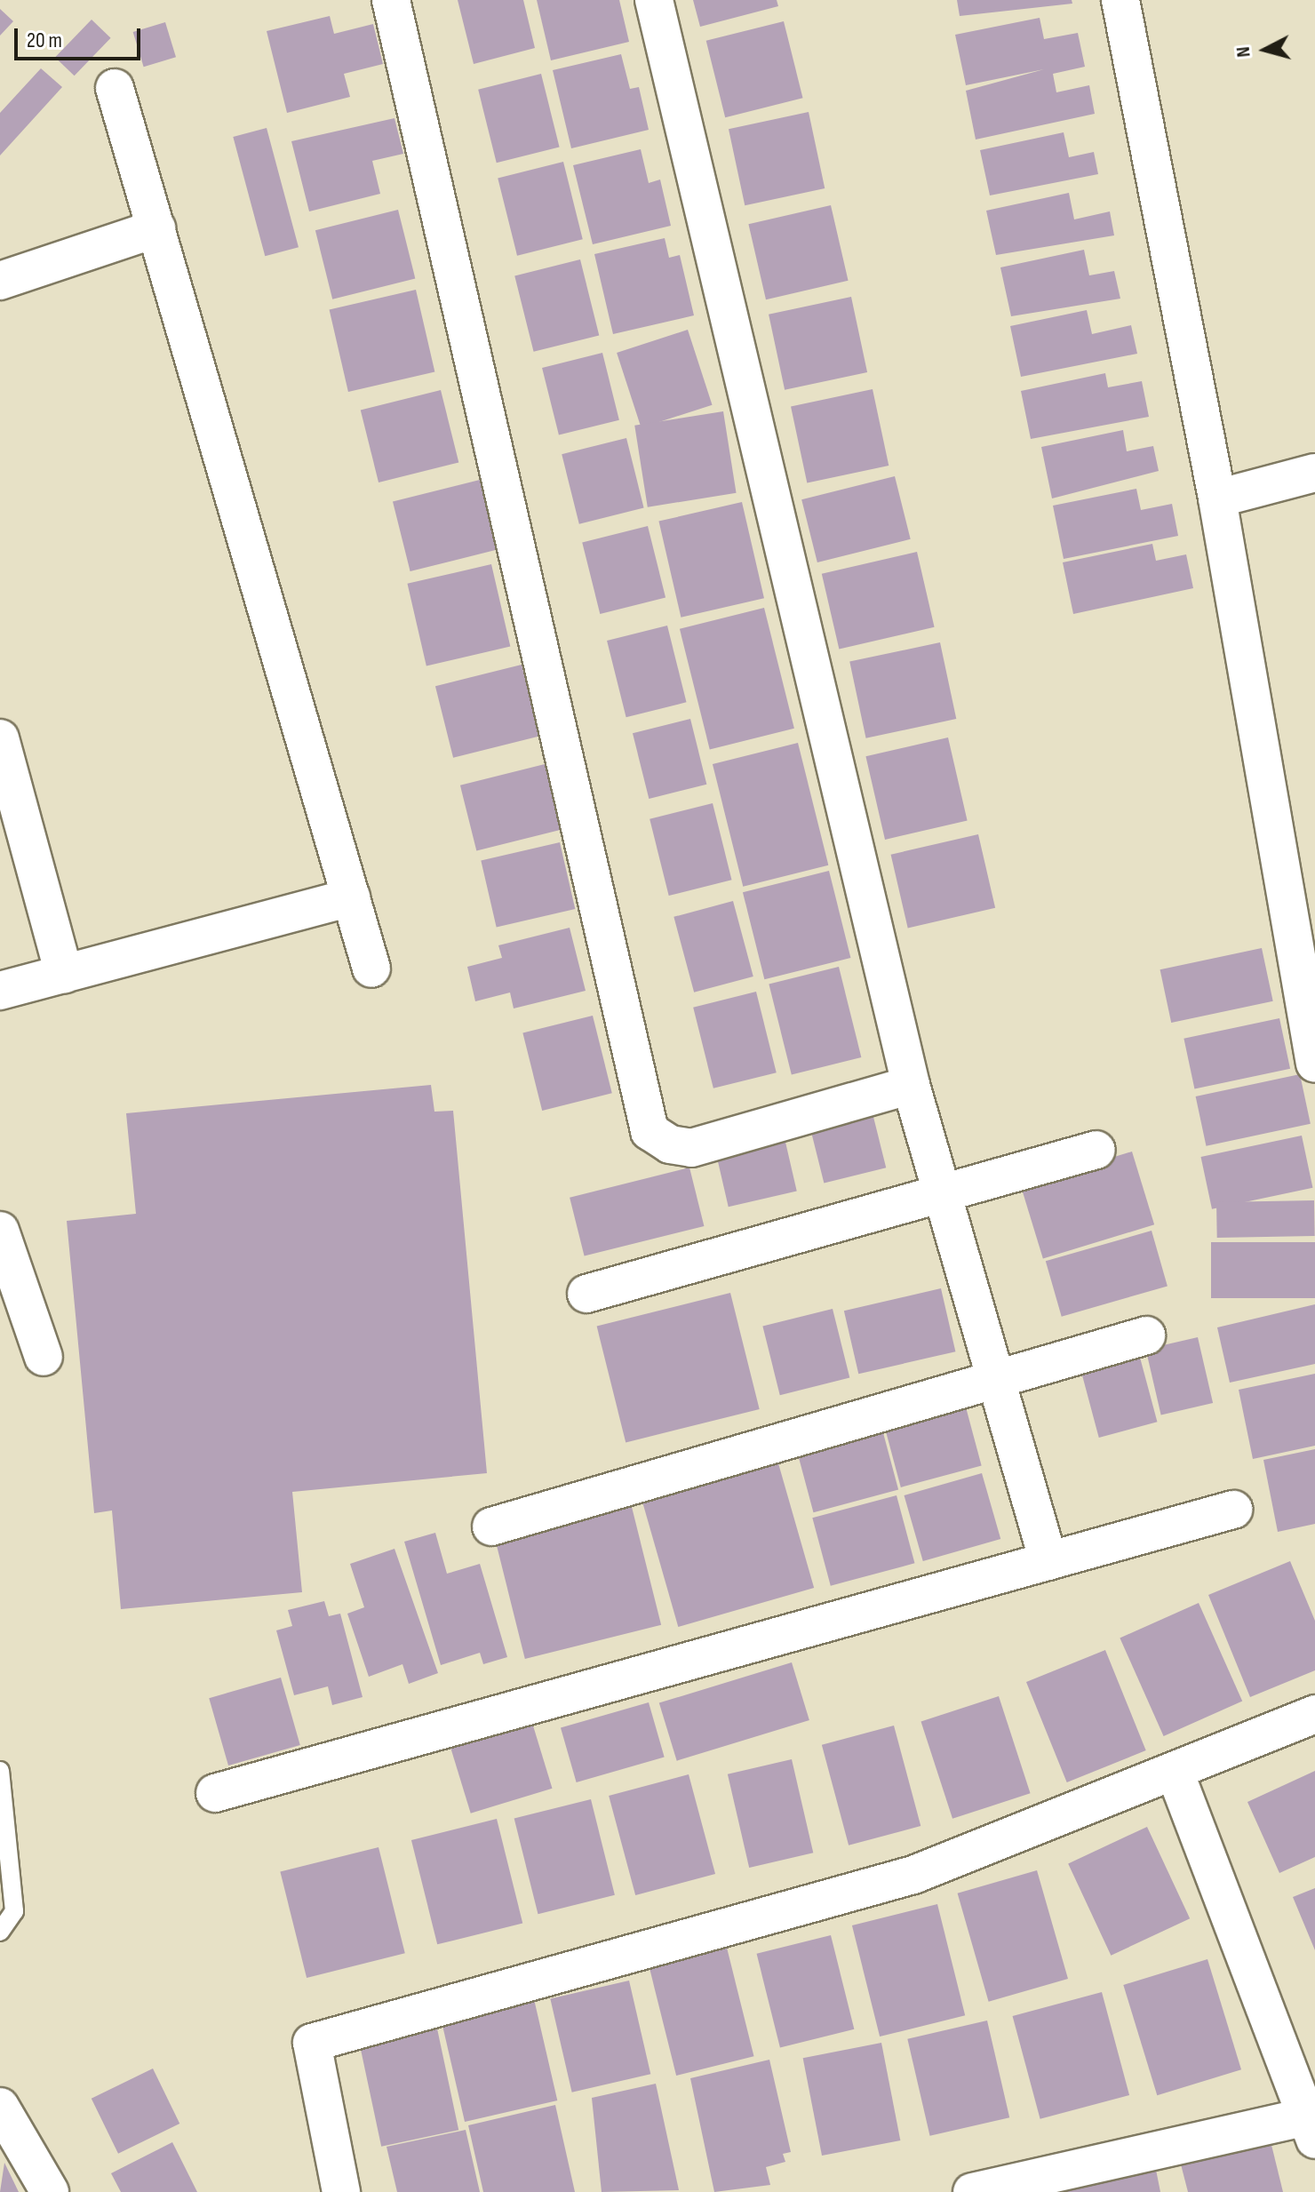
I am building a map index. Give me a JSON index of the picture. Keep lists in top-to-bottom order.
{
  "scale_bar": "20 m",
  "north": "left"
}
